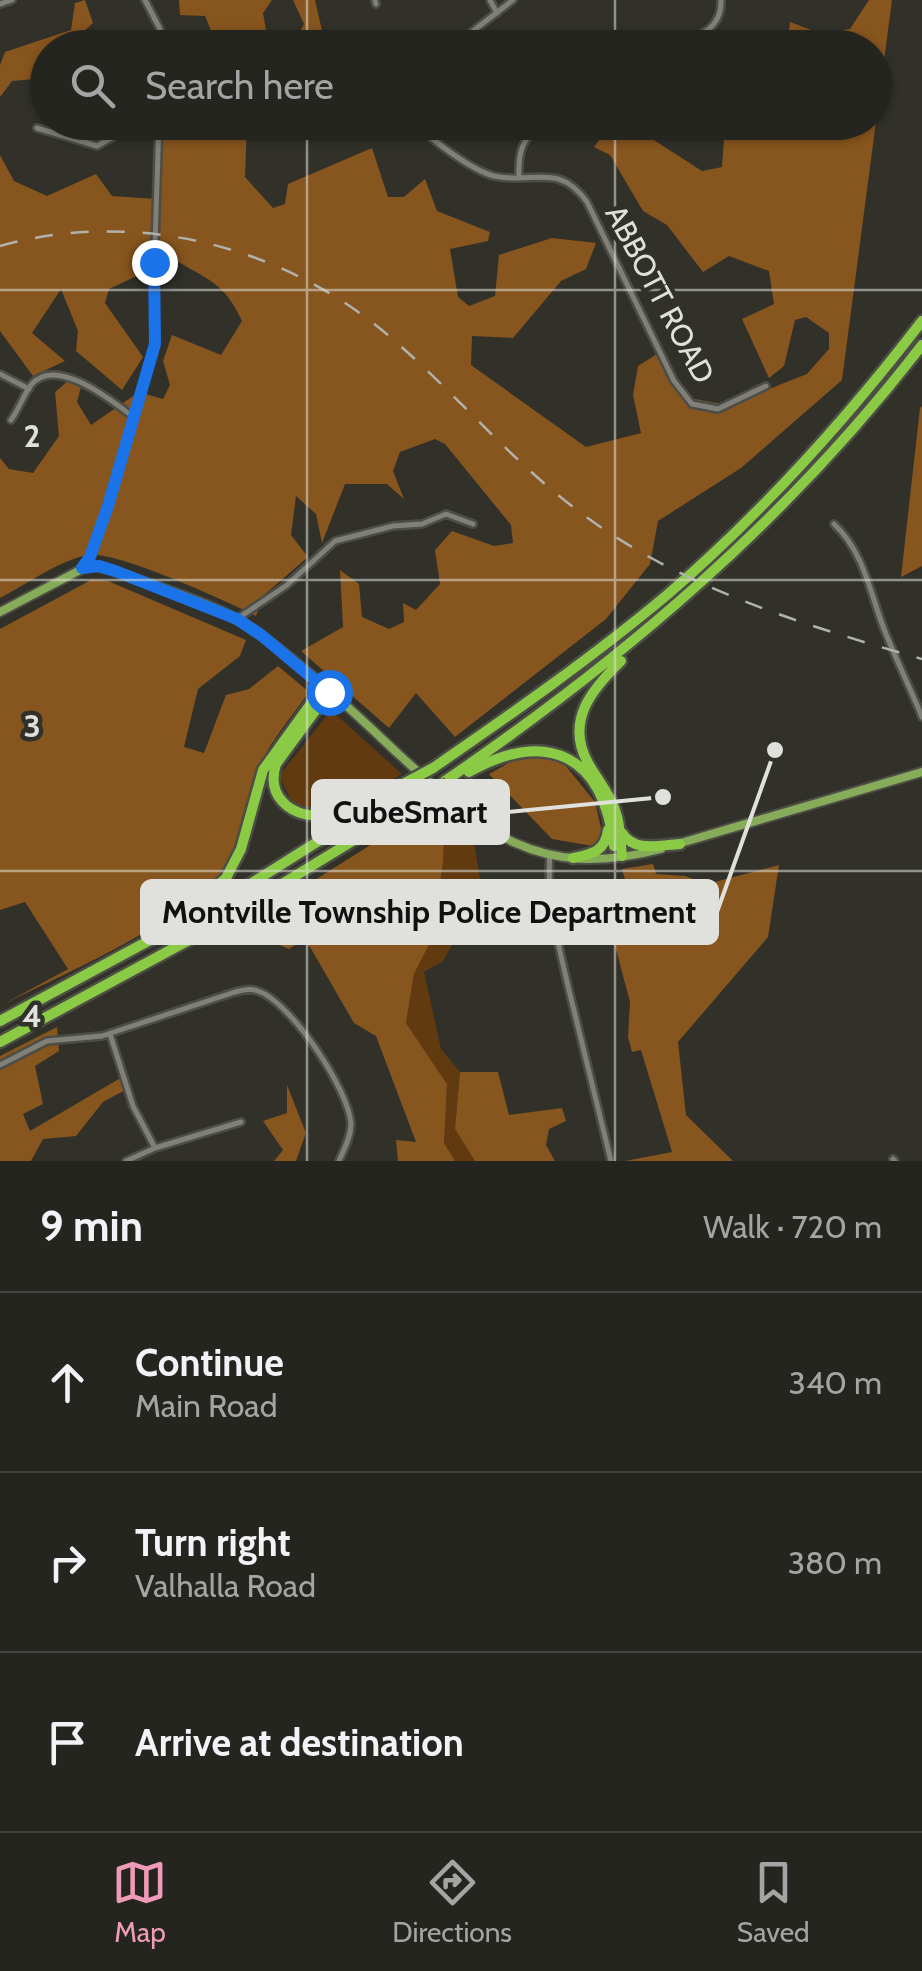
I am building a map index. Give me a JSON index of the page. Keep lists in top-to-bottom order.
{
  "streets": {
    "street": ["ABBOTT ROAD"]
  },
  "places": ["Montville Township Police Department", "CubeSmart"],
  "page": {
    "search": "Search here",
    "heading": ["9 min", "Walk · 720 m"],
    "list": [
      ["Continue", "Main Road", "340 m"],
      ["Turn right", "Valhalla Road", "380 m"],
      "Arrive at destination"
    ],
    "nav": ["Map", "Directions", "Saved"]
  },
  "grid": {
    "rows": ["2", "3", "4"]
  }
}
